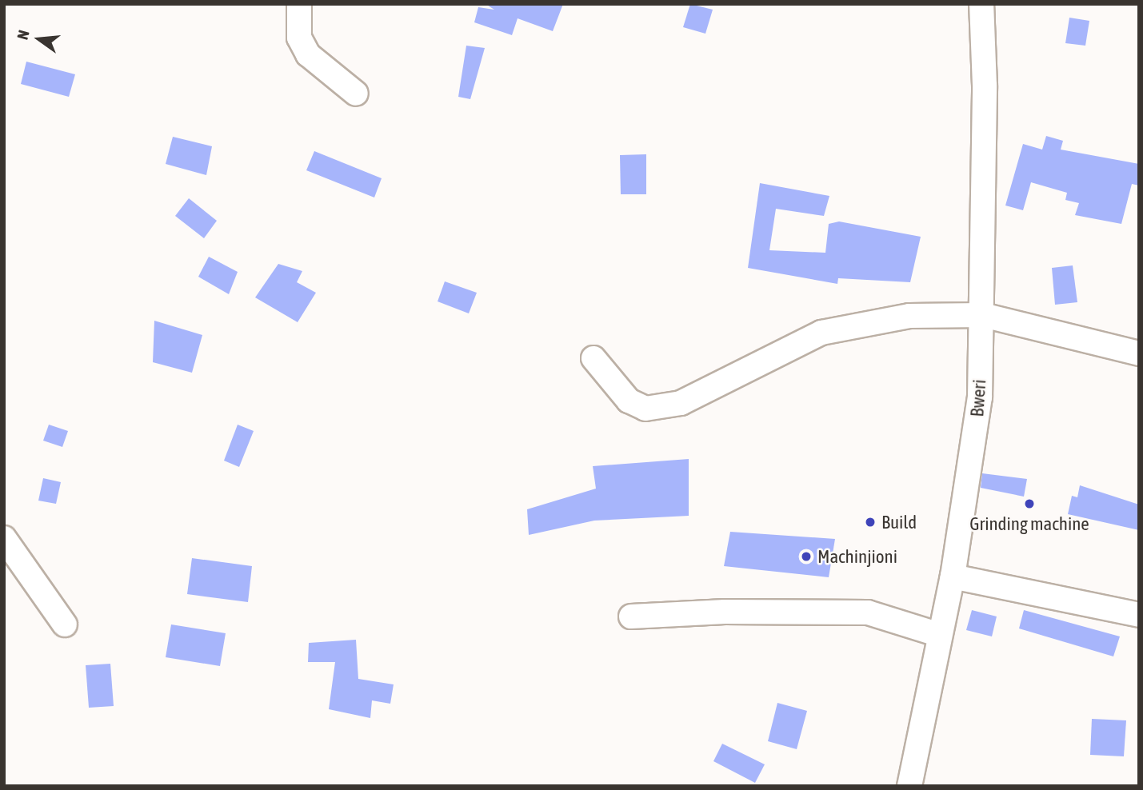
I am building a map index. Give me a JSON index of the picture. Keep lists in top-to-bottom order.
{
  "streets": {
    "street": ["Bweri"]
  },
  "places": ["Grinding machine", "Build", "Machinjioni"],
  "north": "left"
}
